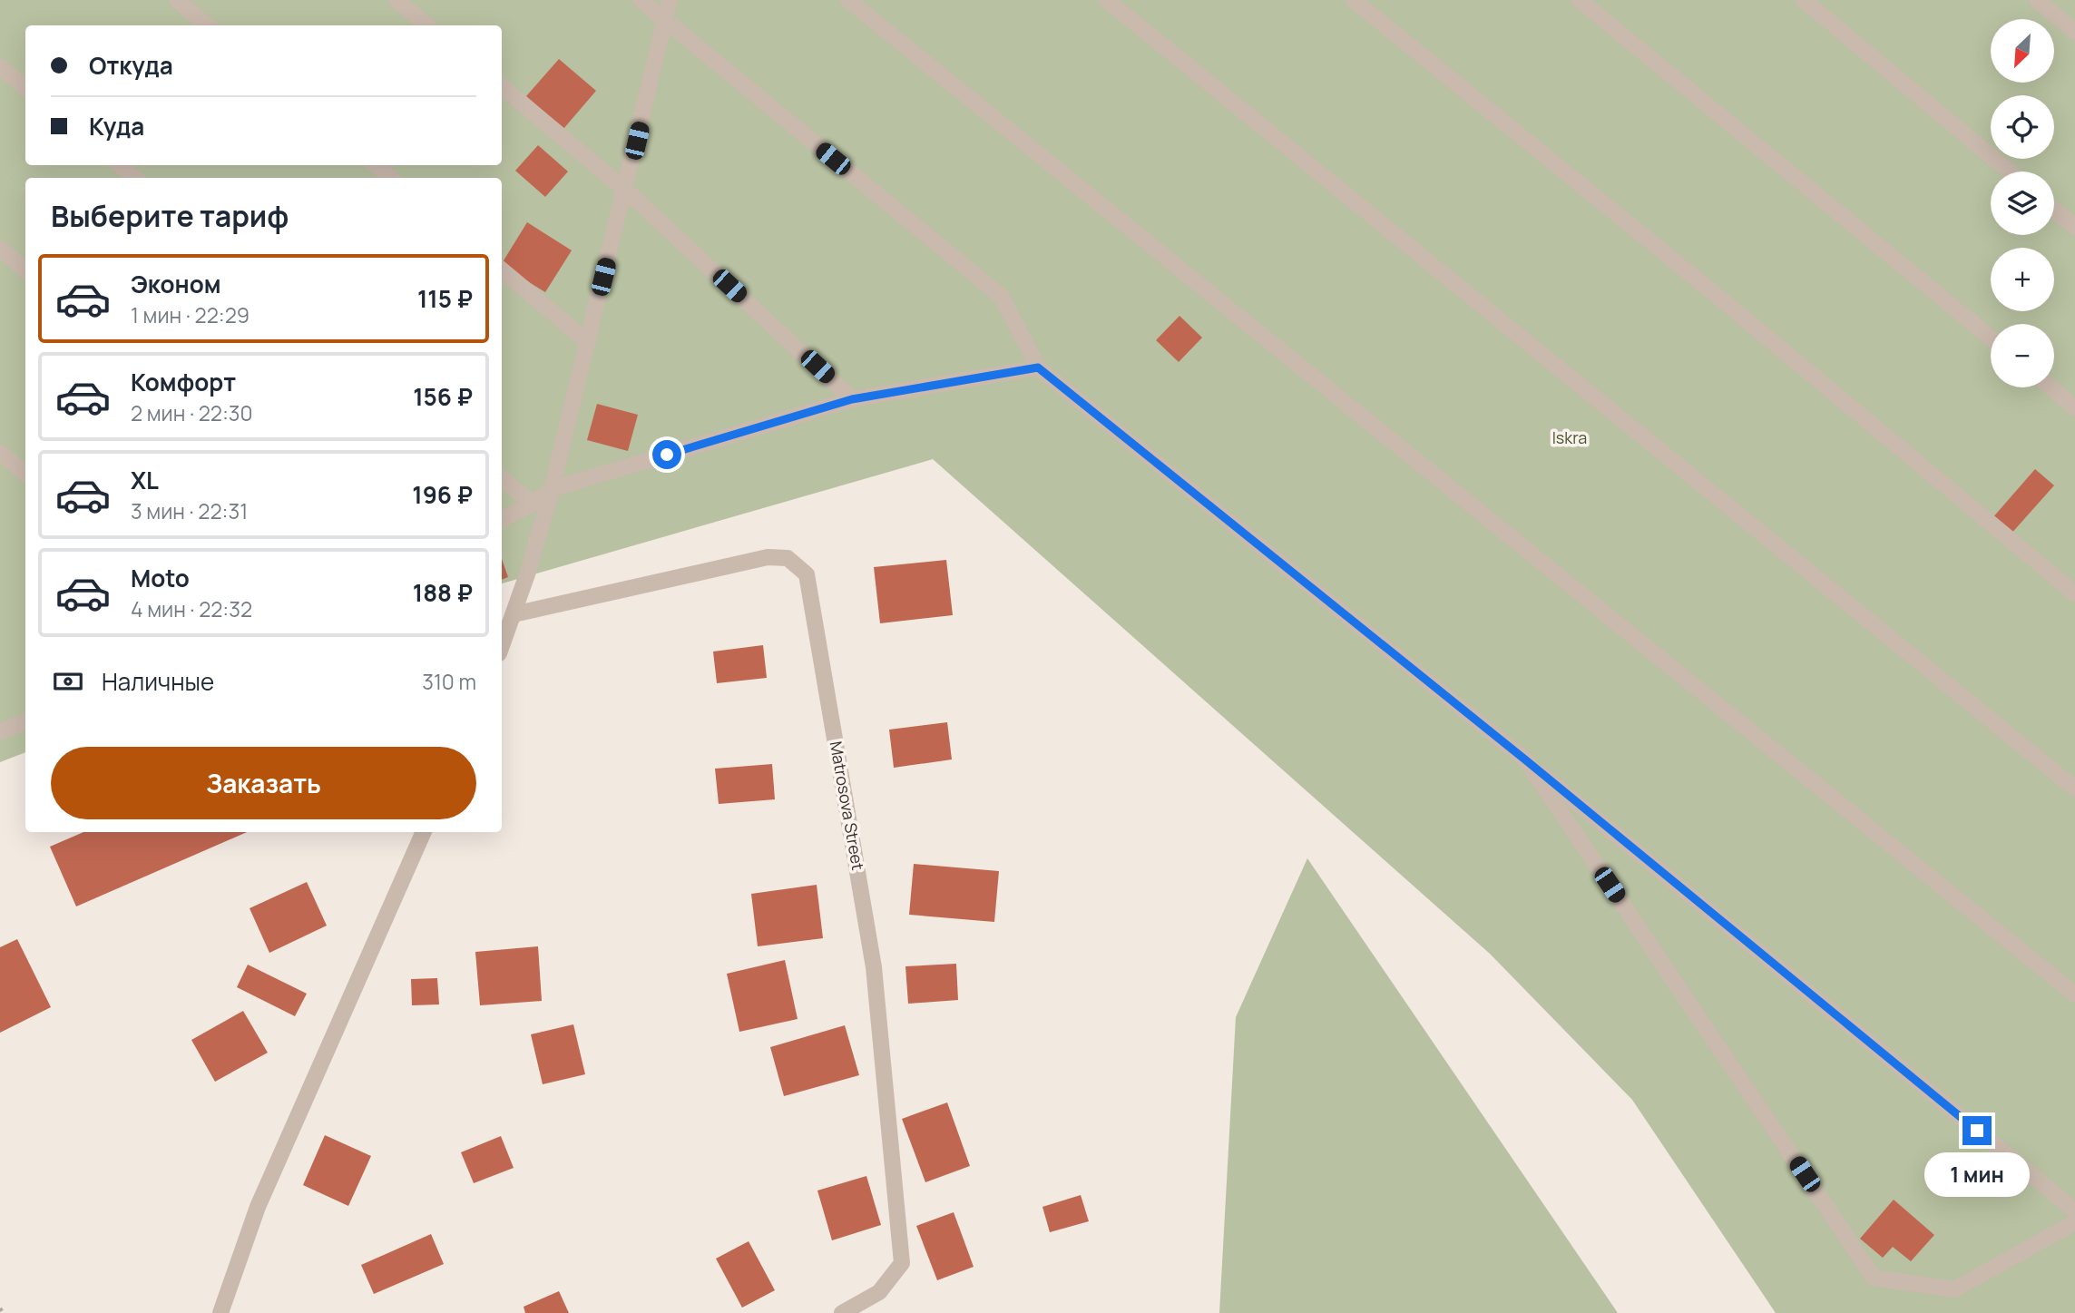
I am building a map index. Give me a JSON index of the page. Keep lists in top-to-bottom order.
{
  "streets": {
    "street": ["Matrosova Street"]
  },
  "parks": ["Iskra"],
  "north": "bottom left",
  "page": {
    "map_buttons": ["+", "−"],
    "banner": ["Откуда", "Куда"],
    "heading": "Выберите тариф",
    "list": [
      {
        "name": "Эконом",
        "note": "1 мин · 22:29",
        "value": "115 ₽"
      },
      {
        "name": "Комфорт",
        "note": "2 мин · 22:30",
        "value": "156 ₽"
      },
      {
        "name": "XL",
        "note": "3 мин · 22:31",
        "value": "196 ₽"
      },
      {
        "name": "Moto",
        "note": "4 мин · 22:32",
        "value": "188 ₽"
      }
    ],
    "pay": ["Наличные", "310 m"],
    "buttons": "Заказать",
    "bubble": "1 мин"
  }
}
